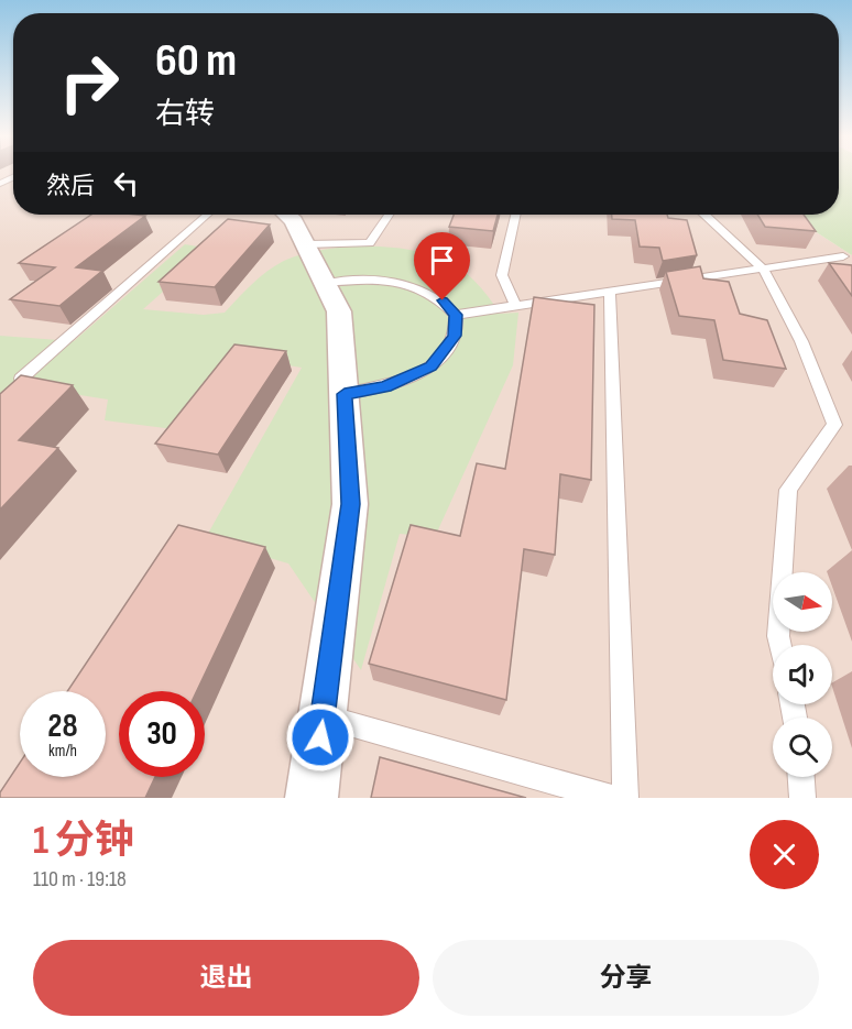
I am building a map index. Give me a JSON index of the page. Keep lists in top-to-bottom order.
{
  "north": "right",
  "page": {
    "turn": ["60 m", "右转"],
    "then": "然后",
    "speed": "28 km/h",
    "limit": "30",
    "heading": ["1 分钟", "110 m · 19:18"],
    "buttons": ["退出", "分享"]
  }
}
